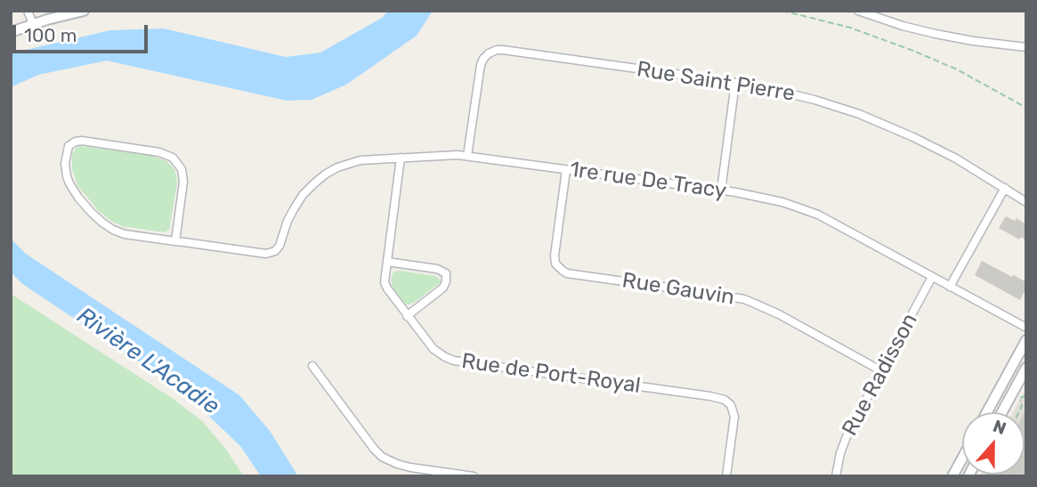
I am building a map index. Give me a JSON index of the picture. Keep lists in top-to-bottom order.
{
  "streets": {
    "street": [
      "Rue Saint Pierre",
      "1re rue De Tracy",
      "Rue Gauvin",
      "Rue de Port-Royal",
      "Rue Radisson"
    ]
  },
  "crossings": [
    ["Rue Saint Pierre", "1re rue De Tracy"],
    ["1re rue De Tracy", "Rue Gauvin"],
    ["1re rue De Tracy", "Rue de Port-Royal"],
    ["1re rue De Tracy", "Rue Radisson"],
    ["Rue Gauvin", "Rue Radisson"]
  ],
  "water": ["Rivière L'Acadie"],
  "scale_bar": "100 m",
  "north": "top"
}
